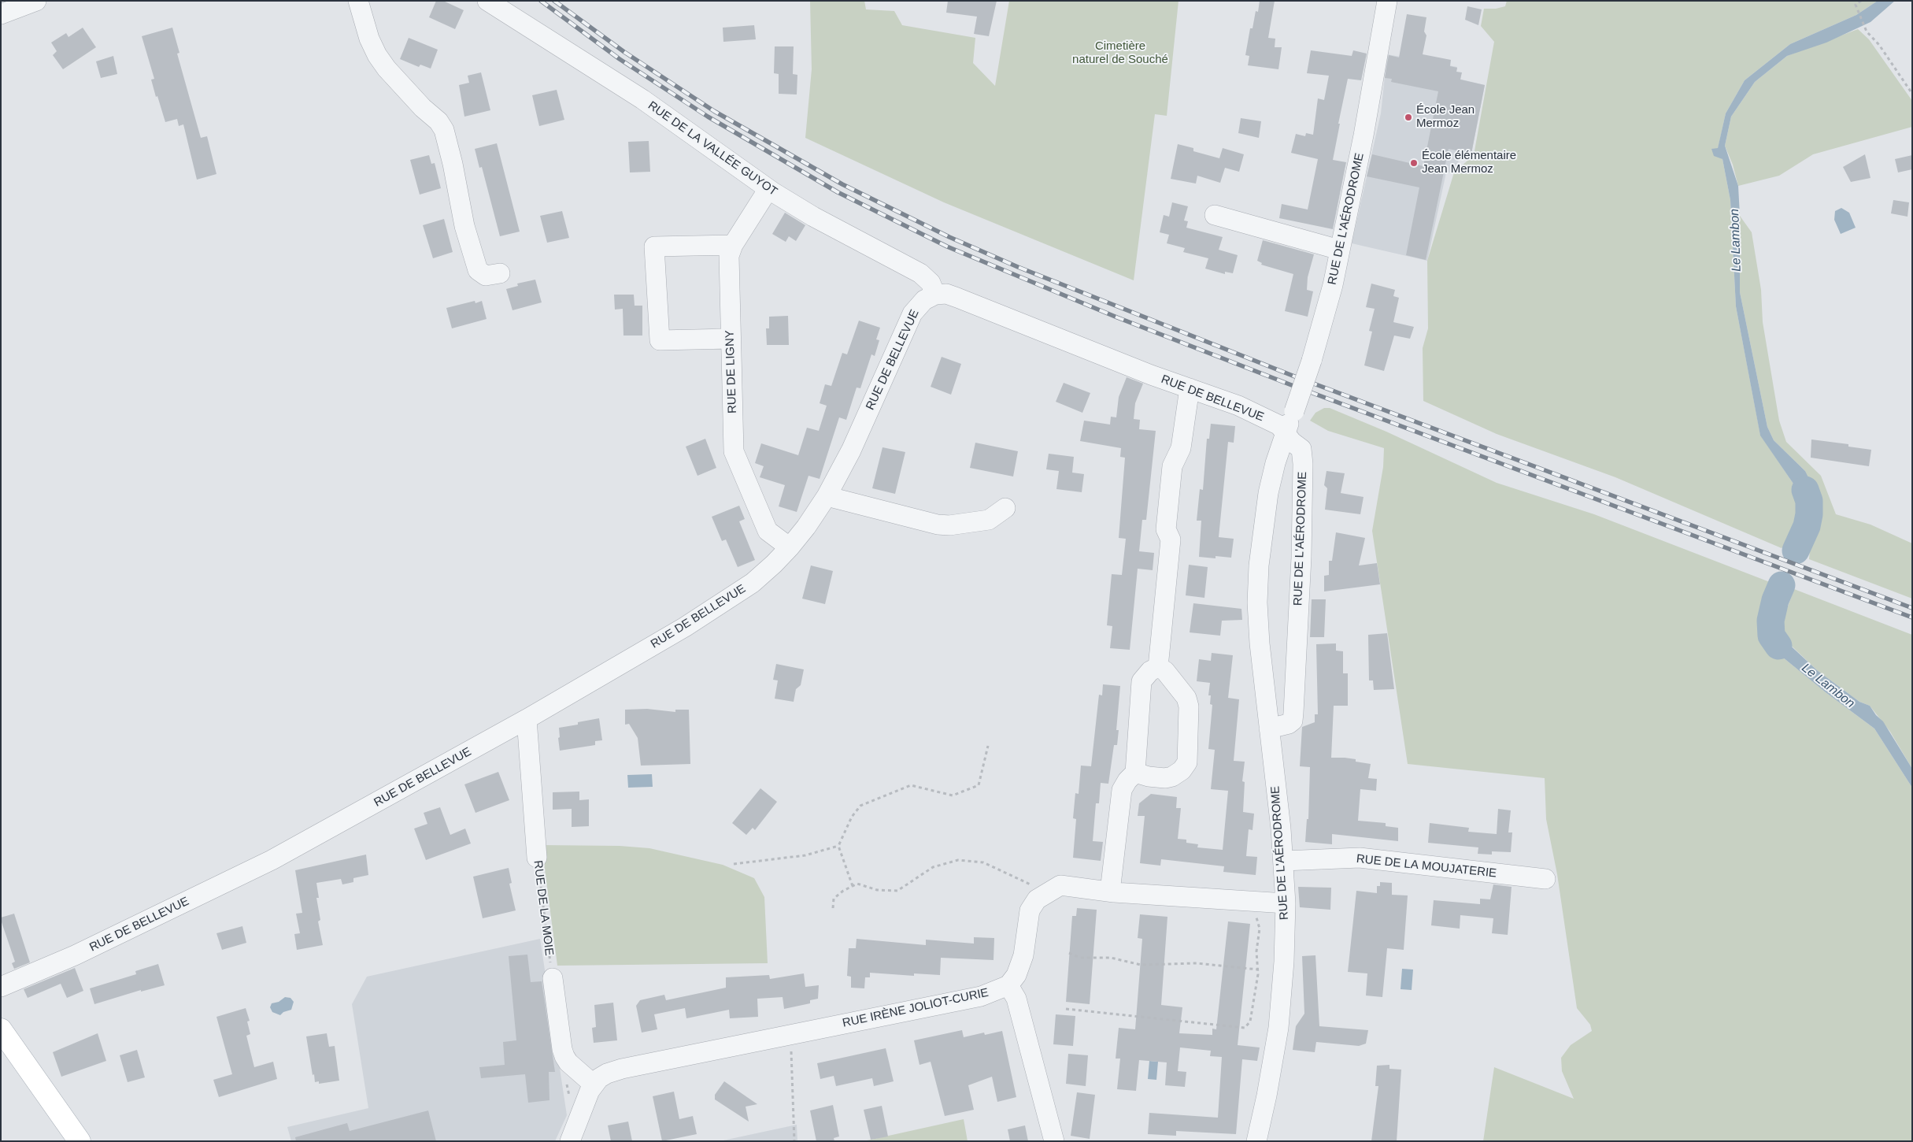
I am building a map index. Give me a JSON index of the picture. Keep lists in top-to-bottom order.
{
  "streets": {
    "street": [
      "RUE DE LA VALLÉE GUYOT",
      "RUE DE L'AÉRODROME",
      "RUE DE BELLEVUE",
      "RUE DE LIGNY",
      "RUE DE LA MOUJATERIE",
      "RUE DE LA MOIE",
      "RUE IRÈNE JOLIOT-CURIE"
    ]
  },
  "crossings": [
    ["RUE DE LA VALLÉE GUYOT", "RUE DE BELLEVUE"],
    ["RUE DE LA VALLÉE GUYOT", "RUE DE LIGNY"],
    ["RUE DE L'AÉRODROME", "RUE DE BELLEVUE"],
    ["RUE DE L'AÉRODROME", "RUE DE LA MOUJATERIE"],
    ["RUE DE BELLEVUE", "RUE DE LIGNY"],
    ["RUE DE BELLEVUE", "RUE DE LA MOIE"]
  ],
  "water": ["Le Lambon"],
  "parks": ["Cimetière naturel de Souché"],
  "places": ["École Jean Mermoz", "École élémentaire Jean Mermoz"]
}
